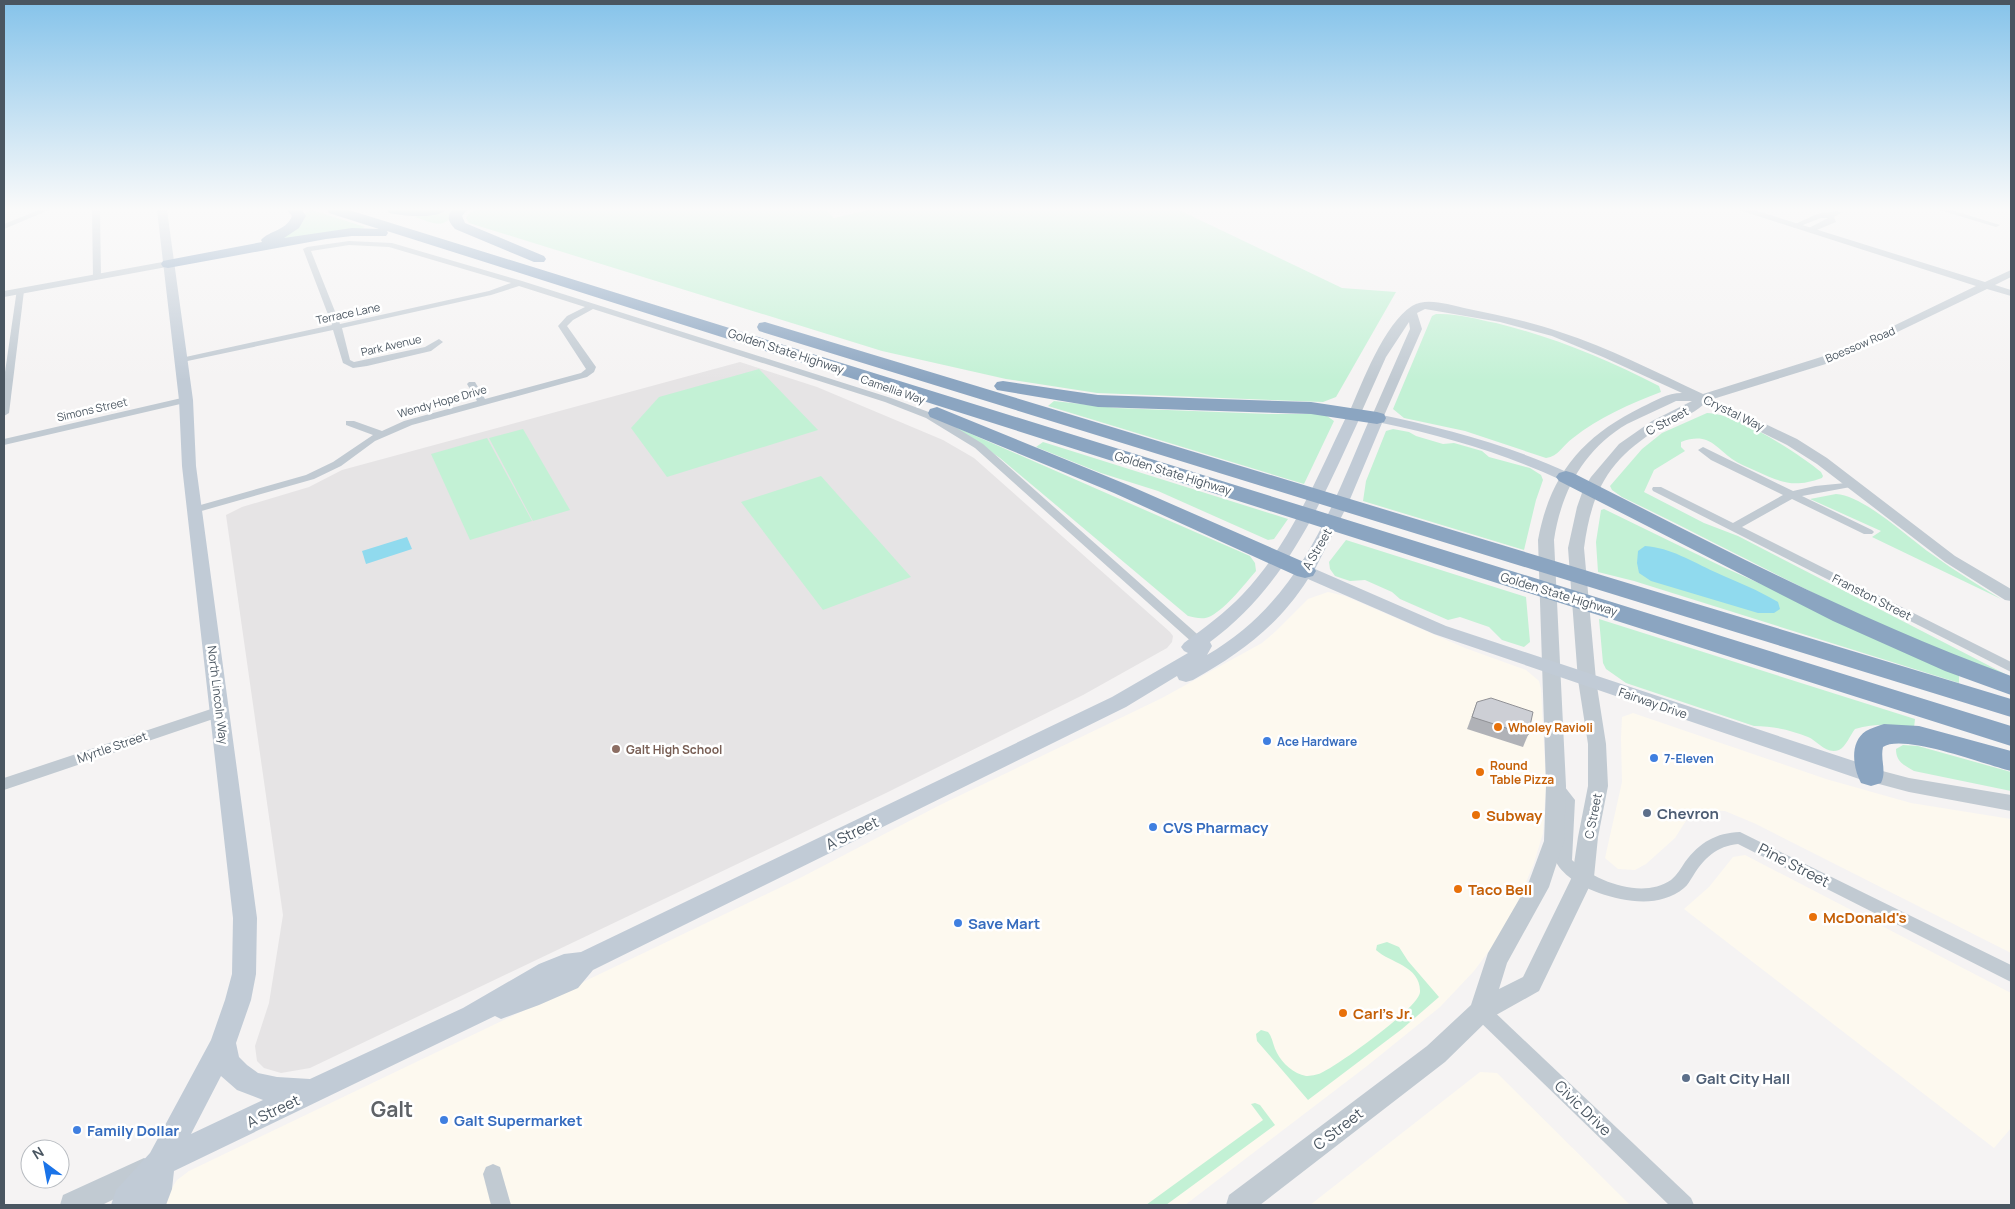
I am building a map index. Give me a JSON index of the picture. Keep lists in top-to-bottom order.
{
  "streets": {
    "highway": ["Golden State Highway"],
    "main road": ["A Street", "North Lincoln Way", "Fairway Drive"],
    "street": [
      "Terrace Lane",
      "Boessow Road",
      "Park Avenue",
      "Camellia Way",
      "Wendy Hope Drive",
      "Simons Street",
      "Crystal Way",
      "C Street",
      "Franston Street",
      "Myrtle Street",
      "Pine Street",
      "Civic Drive"
    ]
  },
  "crossings": [
    ["Terrace Lane", "Park Avenue"],
    ["Terrace Lane", "Camellia Way"],
    ["Terrace Lane", "North Lincoln Way"],
    ["Boessow Road", "Crystal Way"],
    ["Boessow Road", "C Street"],
    ["Camellia Way", "Wendy Hope Drive"],
    ["Camellia Way", "A Street"],
    ["Wendy Hope Drive", "North Lincoln Way"],
    ["Simons Street", "North Lincoln Way"],
    ["Crystal Way", "C Street"],
    ["Crystal Way", "A Street"],
    ["C Street", "Fairway Drive"],
    ["C Street", "Pine Street"],
    ["C Street", "Civic Drive"],
    ["A Street", "North Lincoln Way"],
    ["A Street", "Fairway Drive"],
    ["North Lincoln Way", "Myrtle Street"]
  ],
  "districts": ["Galt"],
  "places": [
    "Wholey Ravioli",
    "Ace Hardware",
    "Galt High School",
    "7-Eleven",
    "Round Table Pizza",
    "Chevron",
    "Subway",
    "CVS Pharmacy",
    "Taco Bell",
    "McDonald's",
    "Save Mart",
    "Carl's Jr.",
    "Galt City Hall",
    "Galt Supermarket",
    "Family Dollar"
  ],
  "north": "top left"
}
